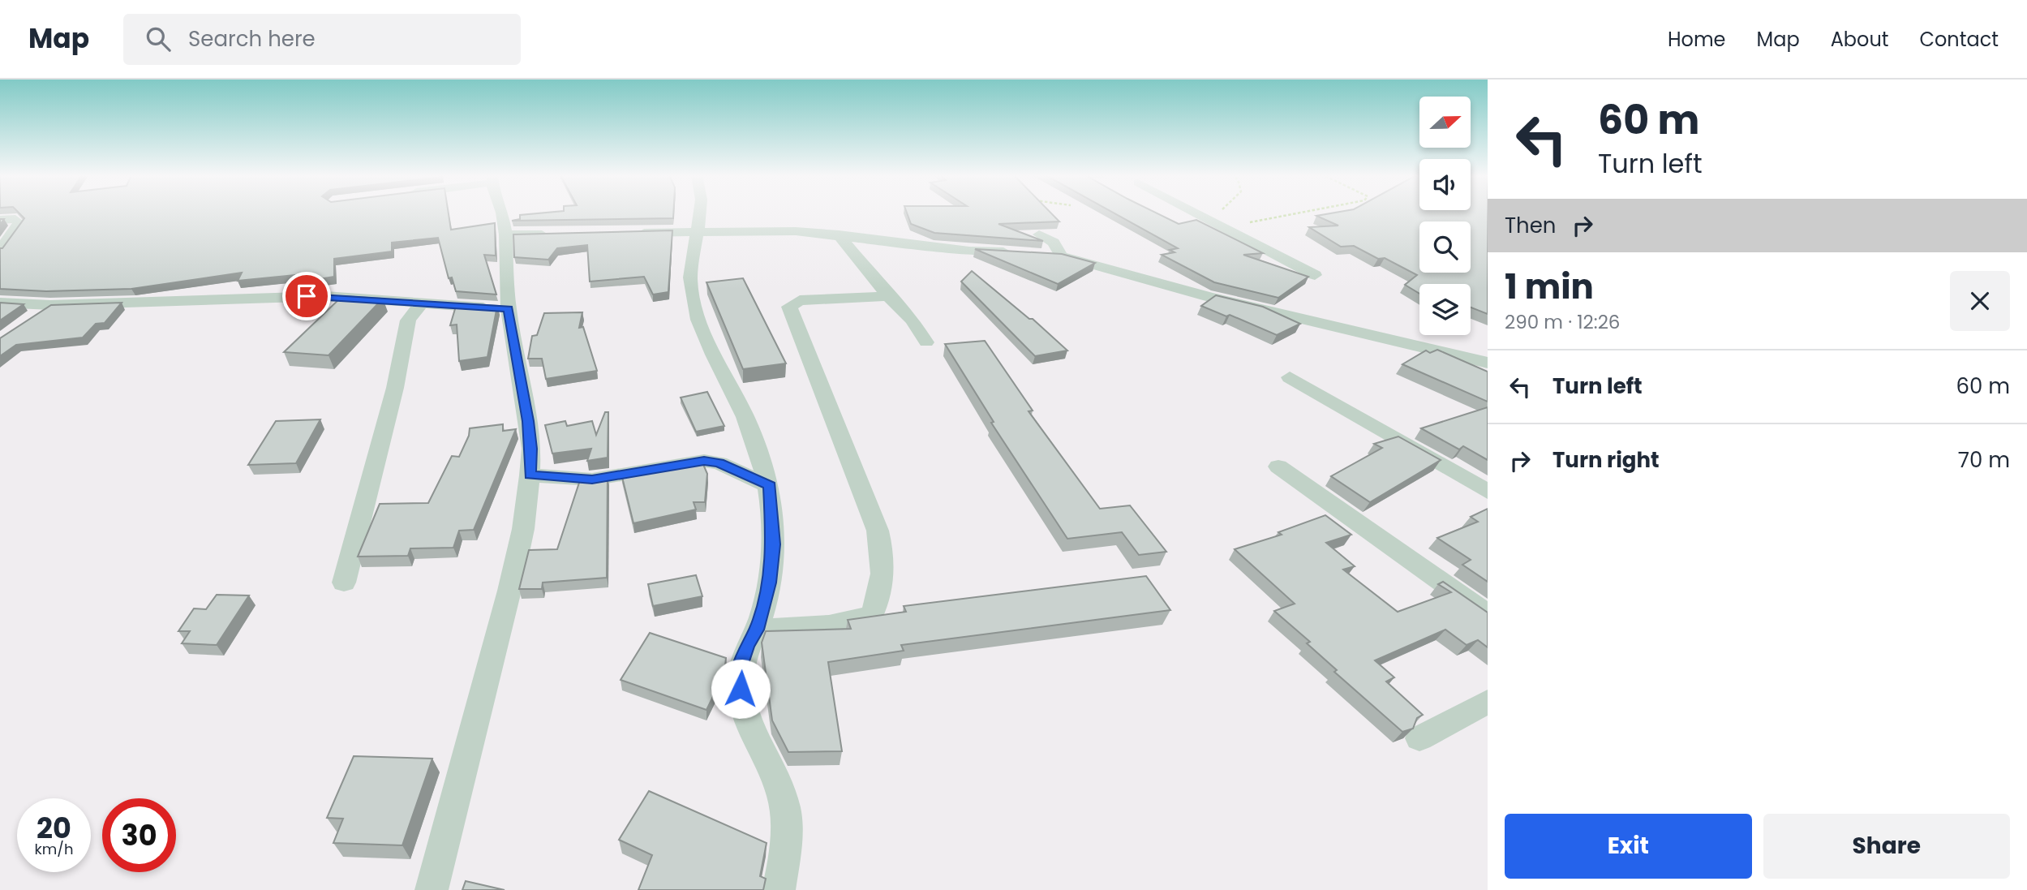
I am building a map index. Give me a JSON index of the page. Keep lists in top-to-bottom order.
{
  "north": "right",
  "page": {
    "header": "Map",
    "search": "Search here",
    "nav": [
      "Home",
      "Map",
      "About",
      "Contact"
    ],
    "turn": ["60 m", "Turn left"],
    "then": "Then",
    "heading": ["1 min", "290 m · 12:26"],
    "list": [
      {
        "name": "Turn left",
        "value": "60 m"
      },
      {
        "name": "Turn right",
        "value": "70 m"
      }
    ],
    "speed": "20 km/h",
    "limit": "30",
    "buttons": ["Exit", "Share"]
  }
}
